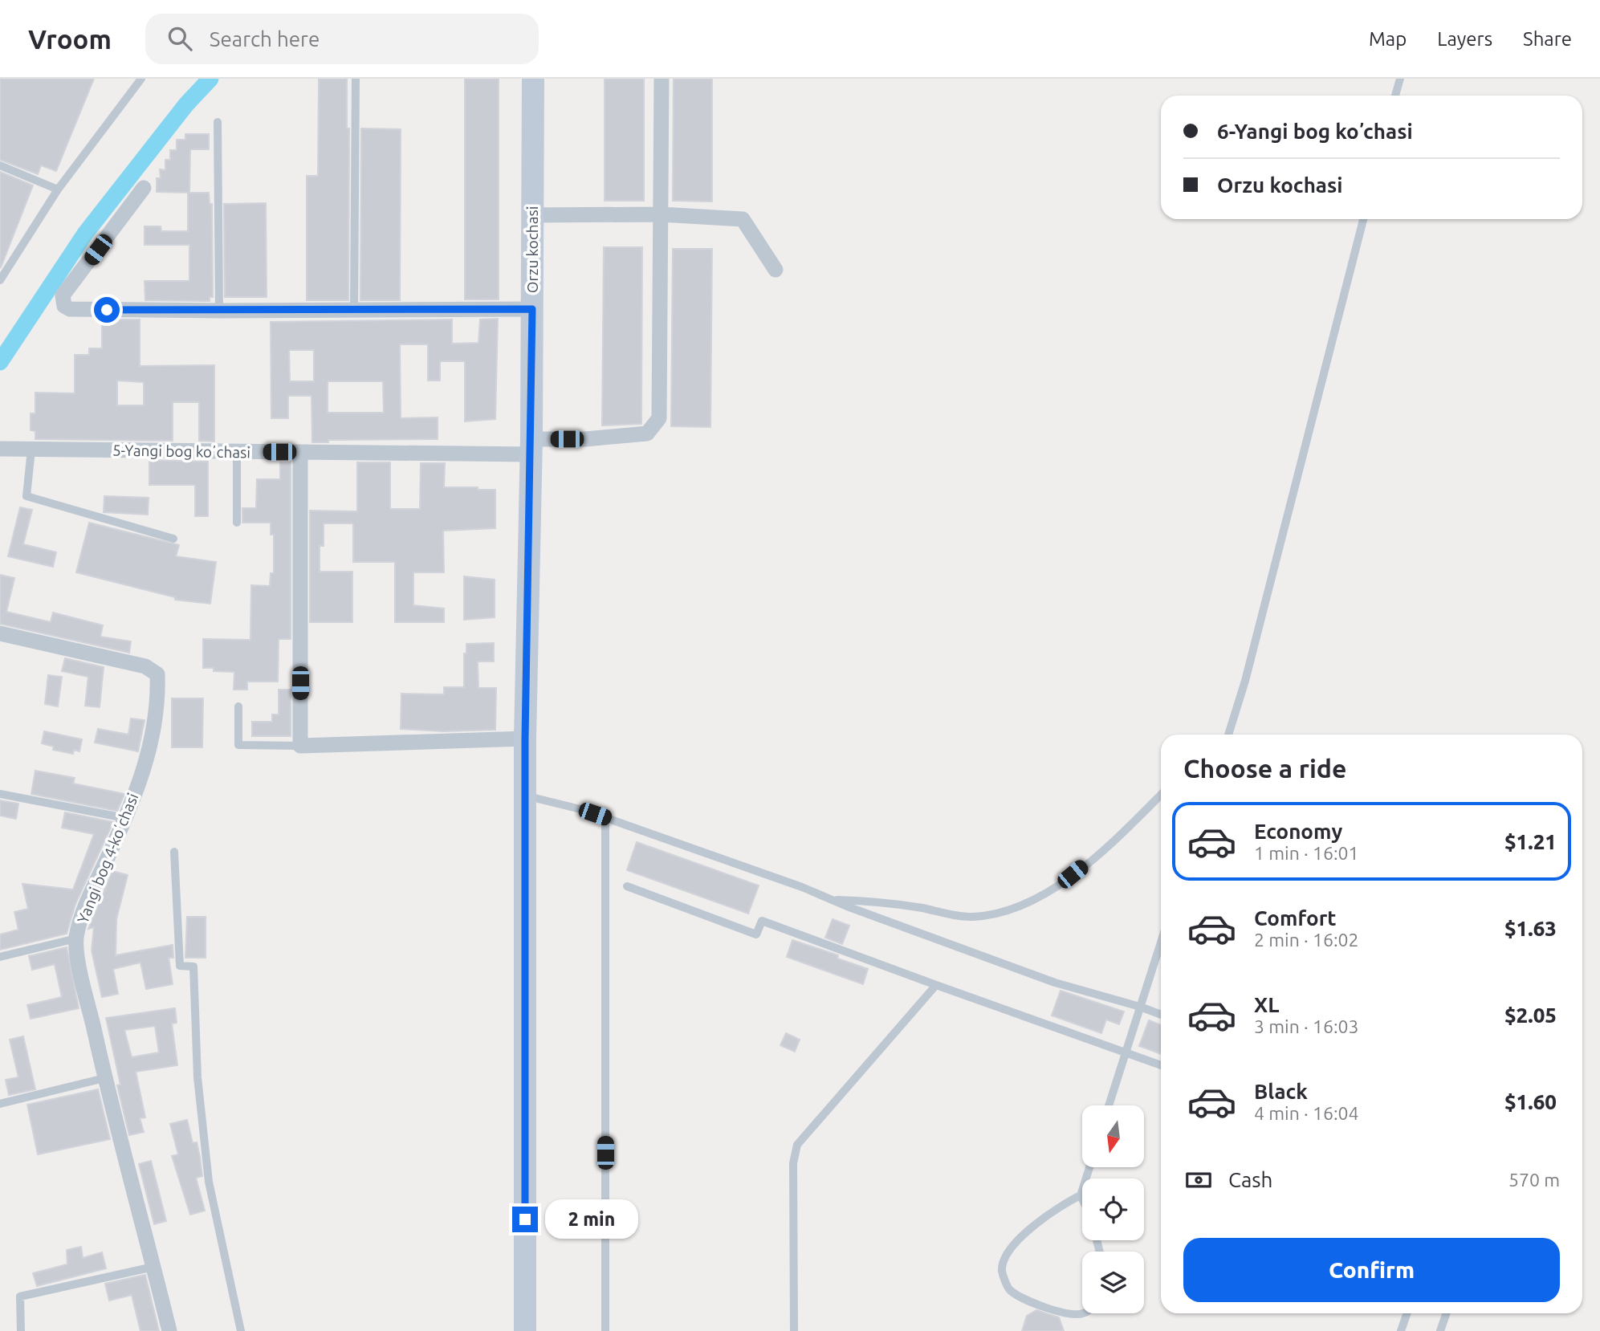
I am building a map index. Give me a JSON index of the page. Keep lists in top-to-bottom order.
{
  "streets": {
    "main road": ["Orzu kochasi"],
    "street": ["5-Yangi bog koʼchasi", "Yangi bog 4-koʼchasi"]
  },
  "crossings": [
    ["Orzu kochasi", "5-Yangi bog koʼchasi"]
  ],
  "north": "bottom",
  "page": {
    "header": "Vroom",
    "search": "Search here",
    "nav": ["Map", "Layers", "Share"],
    "banner": ["6-Yangi bog koʼchasi", "Orzu kochasi"],
    "heading": "Choose a ride",
    "list": [
      {
        "name": "Economy",
        "note": "1 min · 16:01",
        "value": "$1.21"
      },
      {
        "name": "Comfort",
        "note": "2 min · 16:02",
        "value": "$1.63"
      },
      {
        "name": "XL",
        "note": "3 min · 16:03",
        "value": "$2.05"
      },
      {
        "name": "Black",
        "note": "4 min · 16:04",
        "value": "$1.60"
      }
    ],
    "pay": ["Cash", "570 m"],
    "bubble": "2 min",
    "buttons": "Confirm"
  }
}
